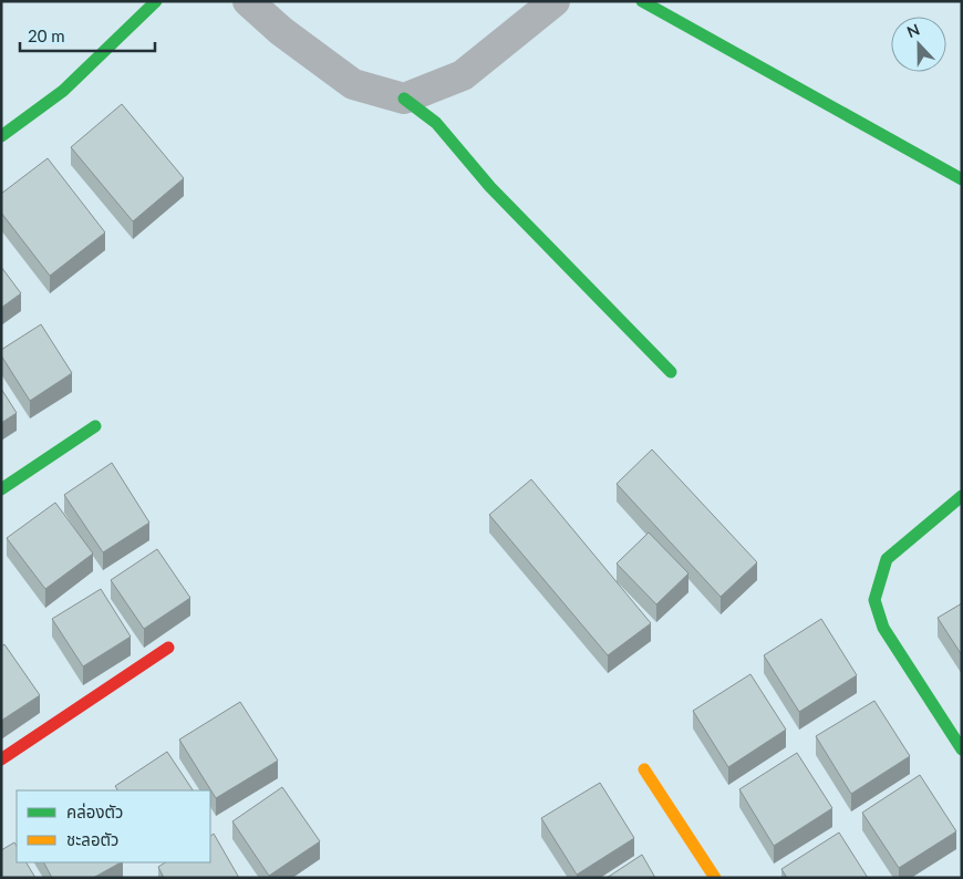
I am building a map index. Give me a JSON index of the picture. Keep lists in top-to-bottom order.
{
  "legend": ["คล่องตัว", "ชะลอตัว"],
  "scale_bar": "20 m",
  "north": "top"
}
